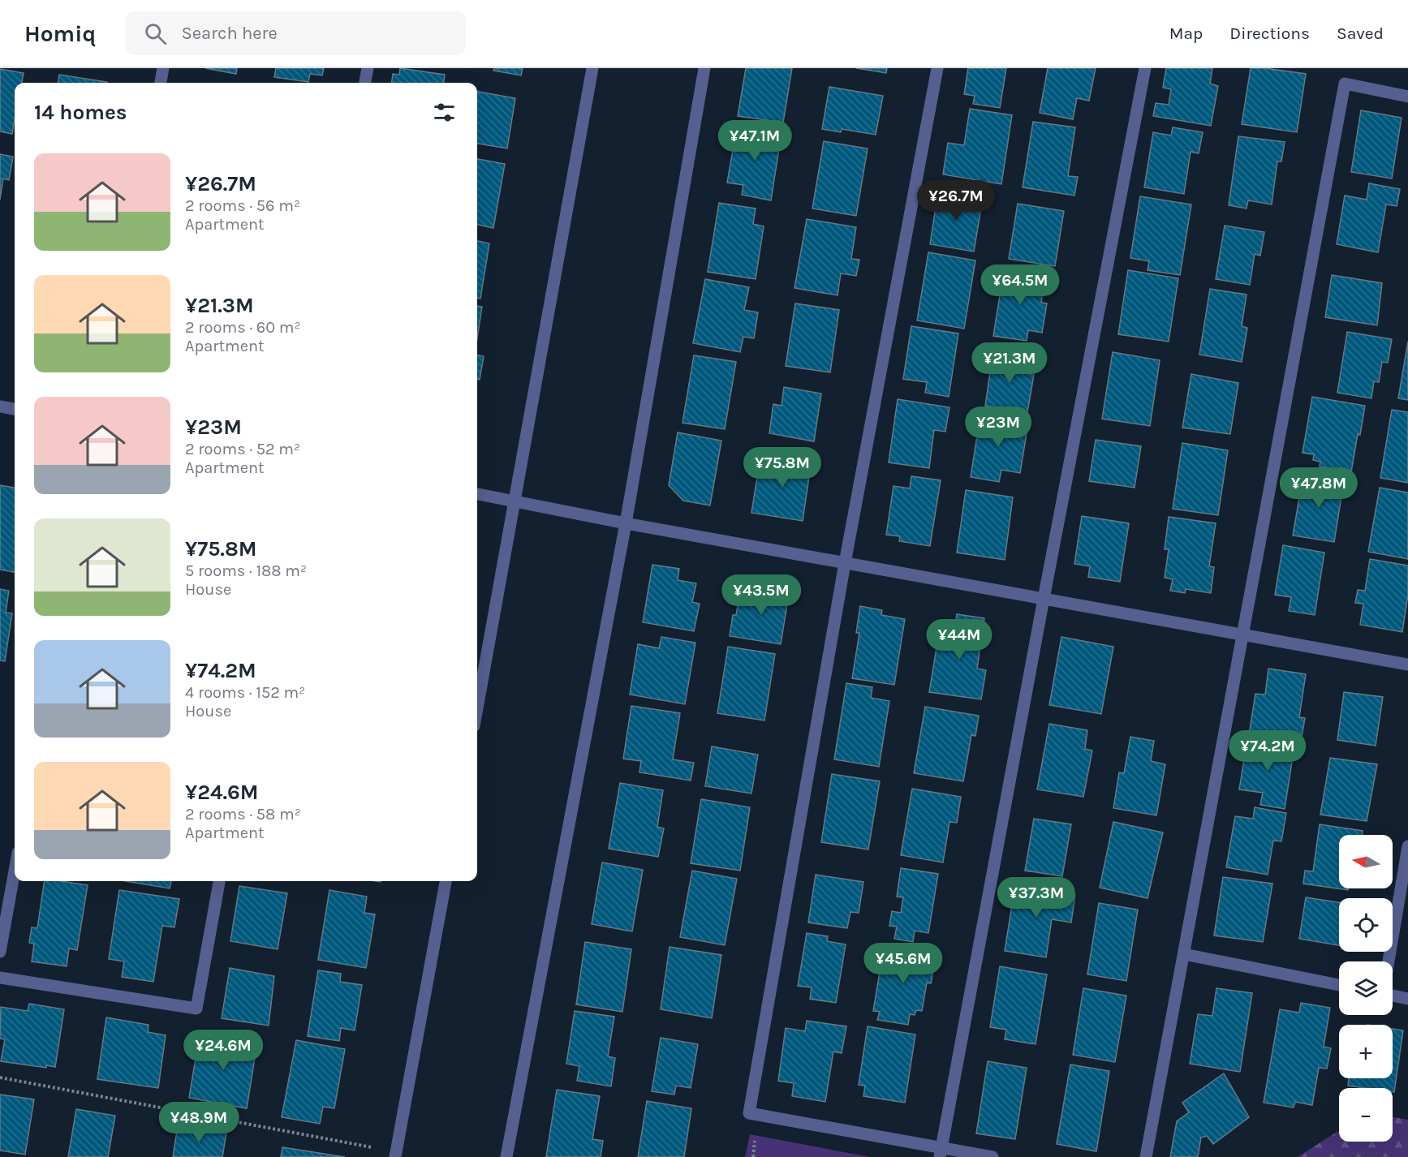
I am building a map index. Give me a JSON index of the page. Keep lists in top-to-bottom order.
{
  "north": "left",
  "page": {
    "header": "Homiq",
    "search": "Search here",
    "nav": ["Map", "Directions", "Saved"],
    "heading": "14 homes",
    "price": [
      "¥47.1M",
      "¥26.7M",
      "¥64.5M",
      "¥21.3M",
      "¥23M",
      "¥75.8M",
      "¥47.8M",
      "¥43.5M",
      "¥44M",
      "¥74.2M",
      "¥37.3M",
      "¥45.6M",
      "¥24.6M",
      "¥48.9M"
    ],
    "list": [
      {
        "name": "¥26.7M",
        "note": "2 rooms · 56 m² · Apartment"
      },
      {
        "name": "¥21.3M",
        "note": "2 rooms · 60 m² · Apartment"
      },
      {
        "name": "¥23M",
        "note": "2 rooms · 52 m² · Apartment"
      },
      {
        "name": "¥75.8M",
        "note": "5 rooms · 188 m² · House"
      },
      {
        "name": "¥74.2M",
        "note": "4 rooms · 152 m² · House"
      },
      {
        "name": "¥24.6M",
        "note": "2 rooms · 58 m² · Apartment"
      }
    ],
    "map_buttons": ["+", "−"]
  }
}
